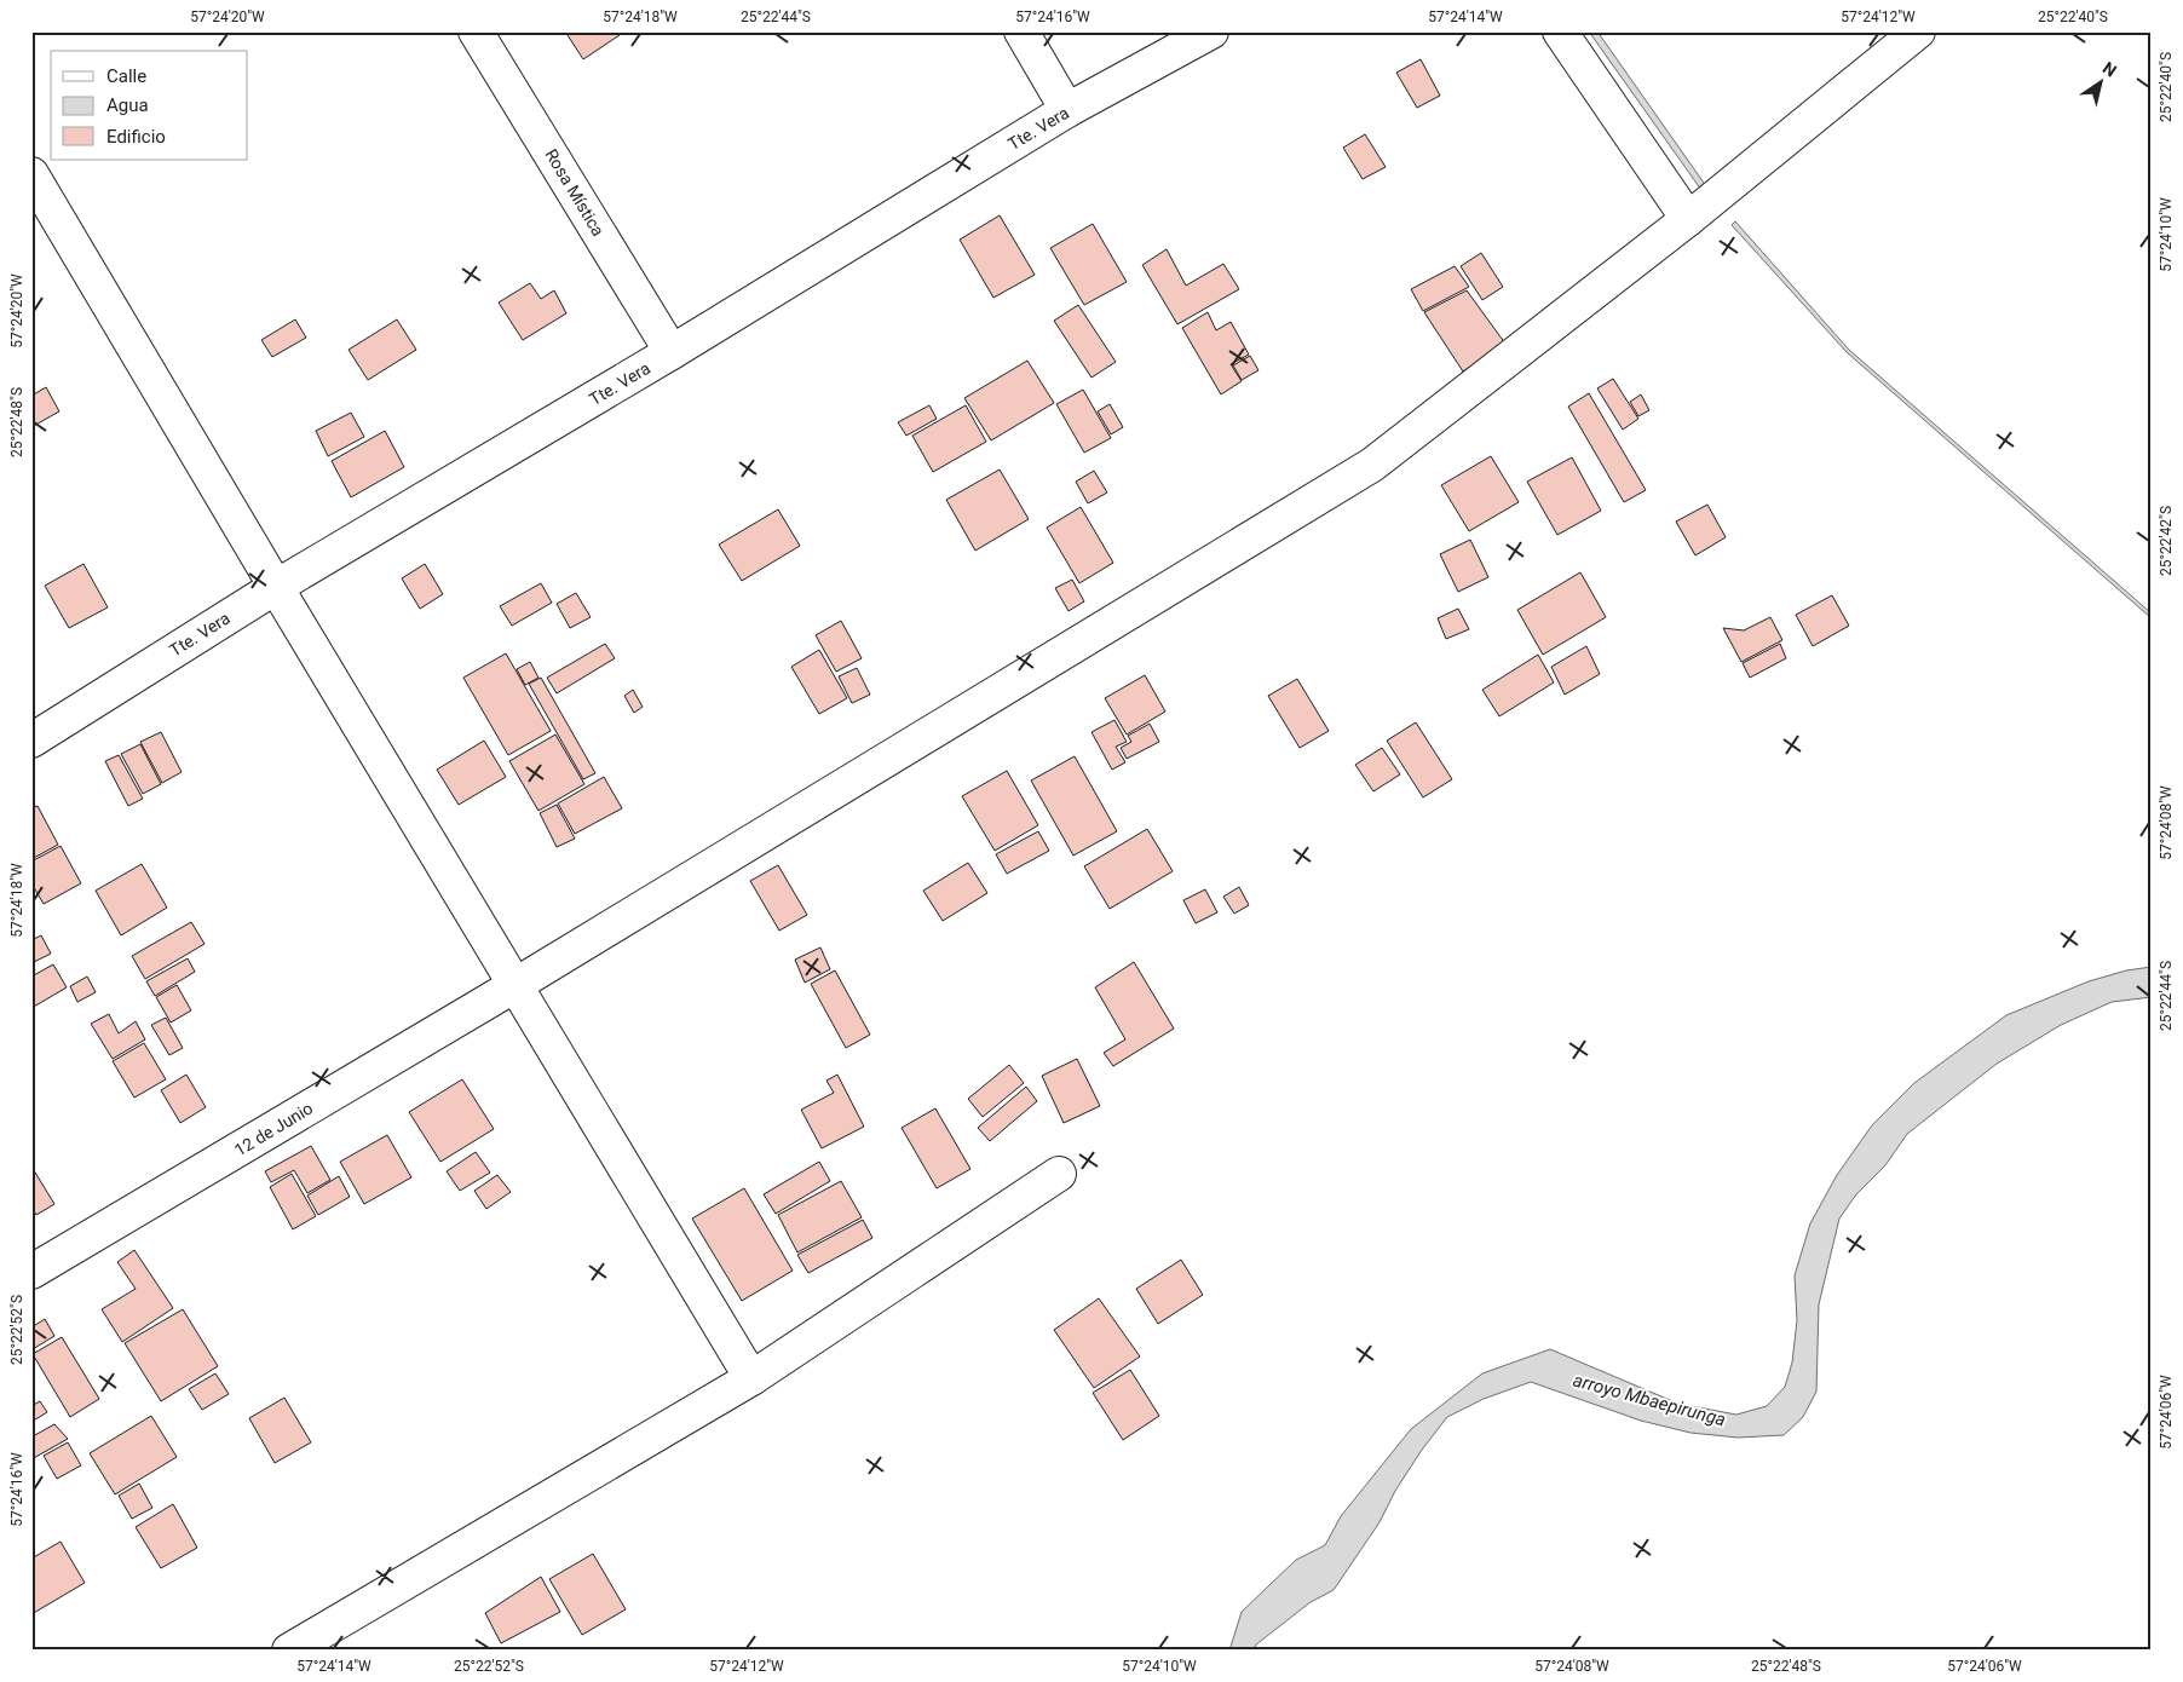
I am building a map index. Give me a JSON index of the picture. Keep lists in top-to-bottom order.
{
  "streets": {
    "street": ["Tte. Vera", "Rosa Mística", "12 de Junio"]
  },
  "crossings": [
    ["Tte. Vera", "Rosa Mística"]
  ],
  "water": ["arroyo Mbaepirunga"],
  "legend": ["Calle", "Agua", "Edificio"],
  "north": "top right",
  "coordinates": [
    "57°24'20\"W",
    "57°24'18\"W",
    "25°22'44\"S",
    "57°24'16\"W",
    "57°24'14\"W",
    "57°24'12\"W",
    "25°22'40\"S",
    "57°24'10\"W",
    "25°22'48\"S",
    "25°22'42\"S",
    "57°24'08\"W",
    "25°22'52\"S",
    "57°24'06\"W"
  ]
}
